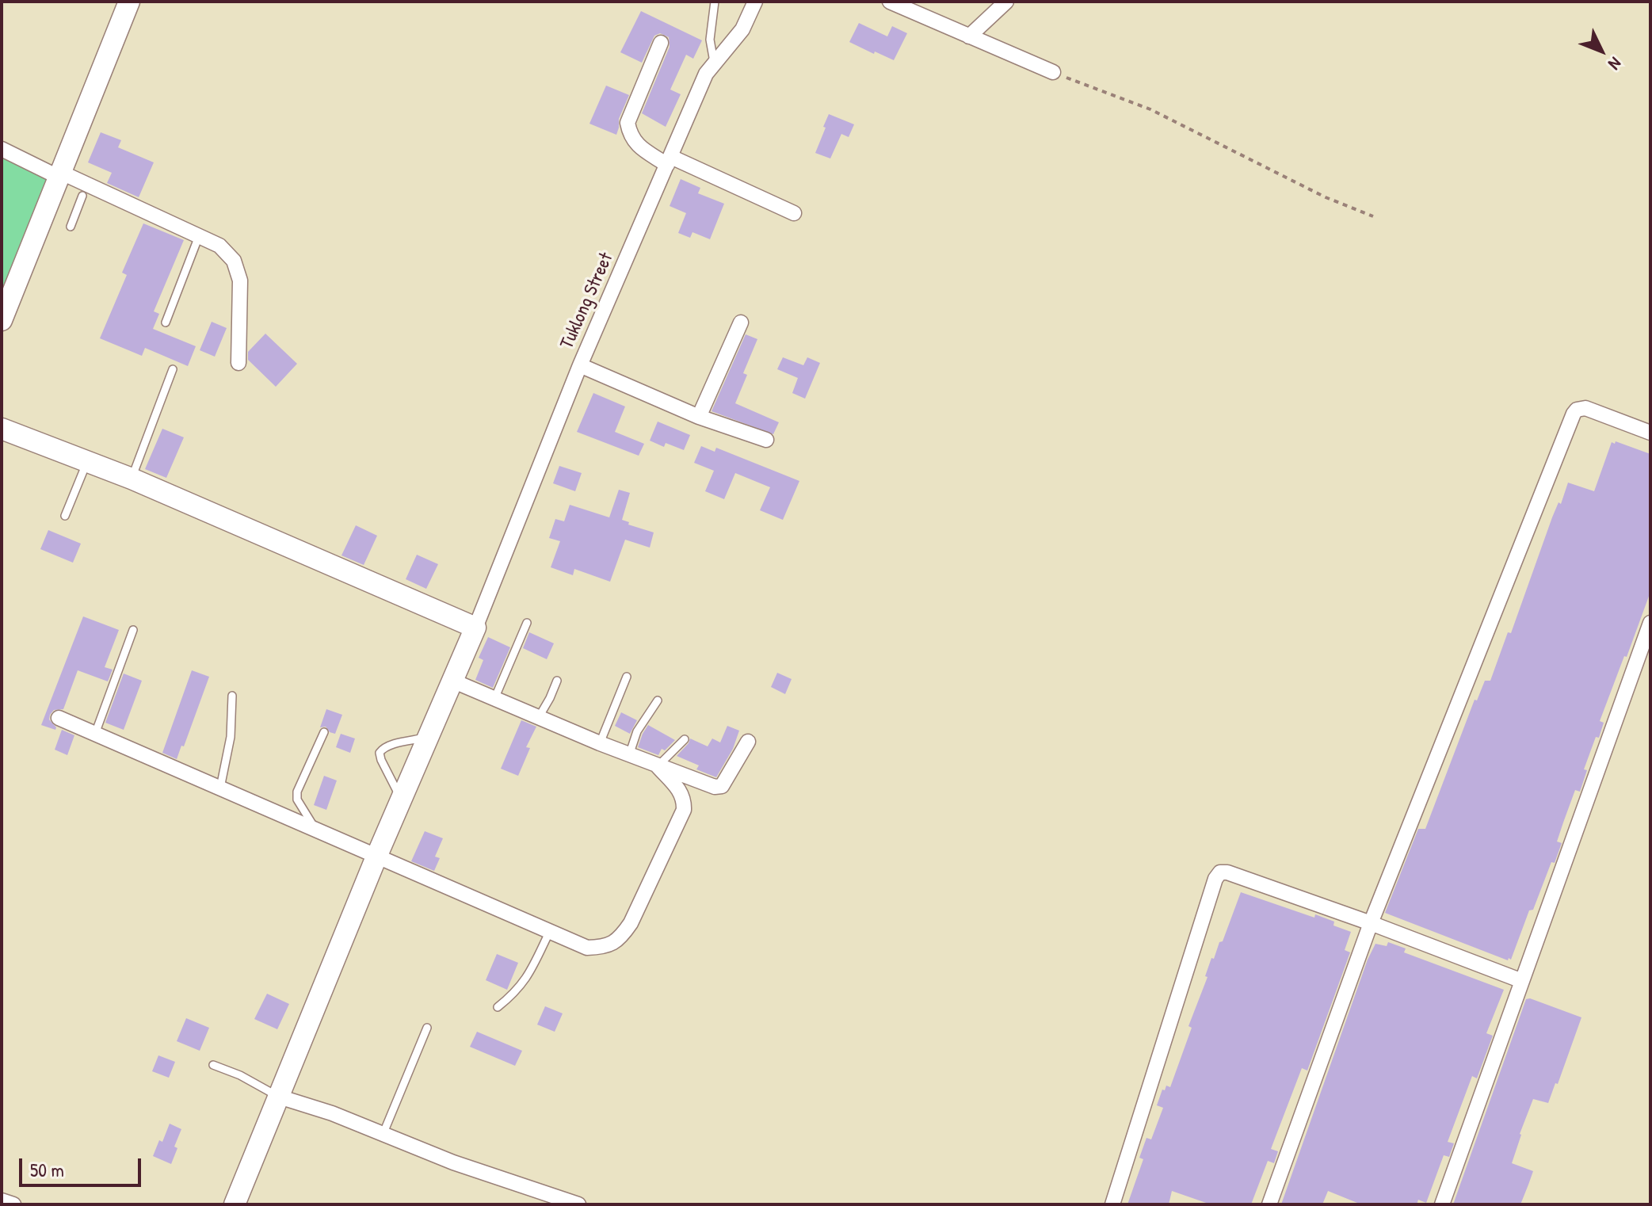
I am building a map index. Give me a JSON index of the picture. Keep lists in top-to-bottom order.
{
  "streets": {
    "street": ["Tuklong Street"]
  },
  "scale_bar": "50 m",
  "north": "bottom right"
}
